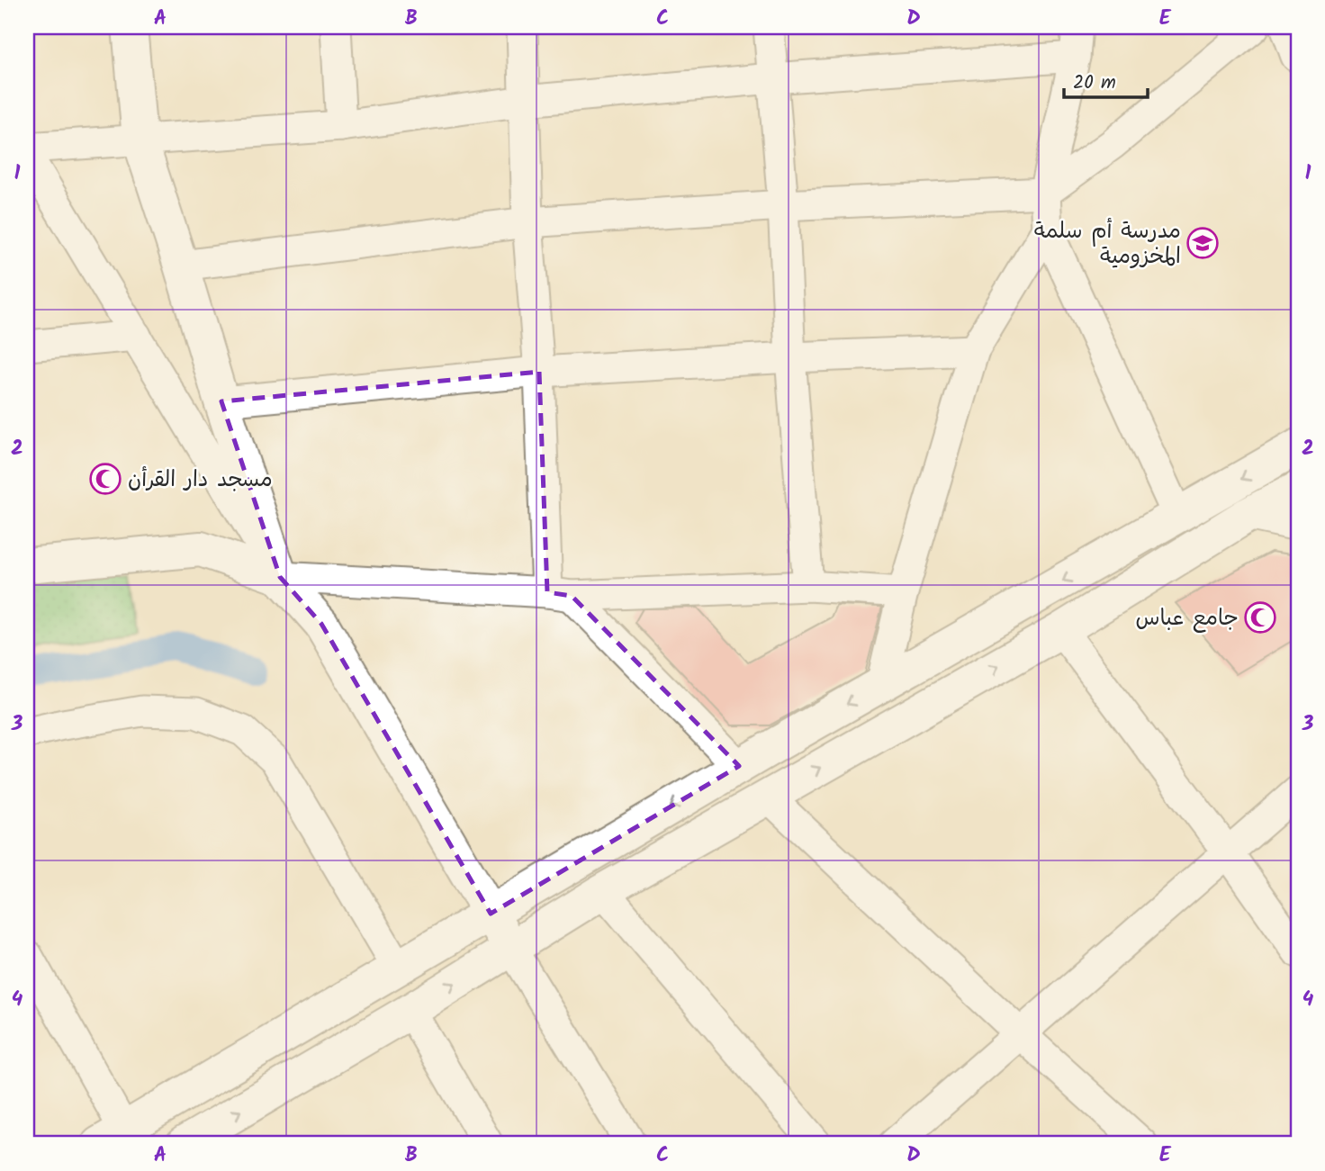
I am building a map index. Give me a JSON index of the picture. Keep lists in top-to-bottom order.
{
  "places": {
    "school or university": ["مدرسة أم سلمة المخزومية"],
    "mosque": ["مسجد دار القرأن", "جامع عباس"]
  },
  "scale_bar": "20 m",
  "grid": {
    "columns": [
      "A",
      "B",
      "C",
      "D",
      "E"
    ],
    "rows": [
      "1",
      "2",
      "3",
      "4"
    ]
  }
}
